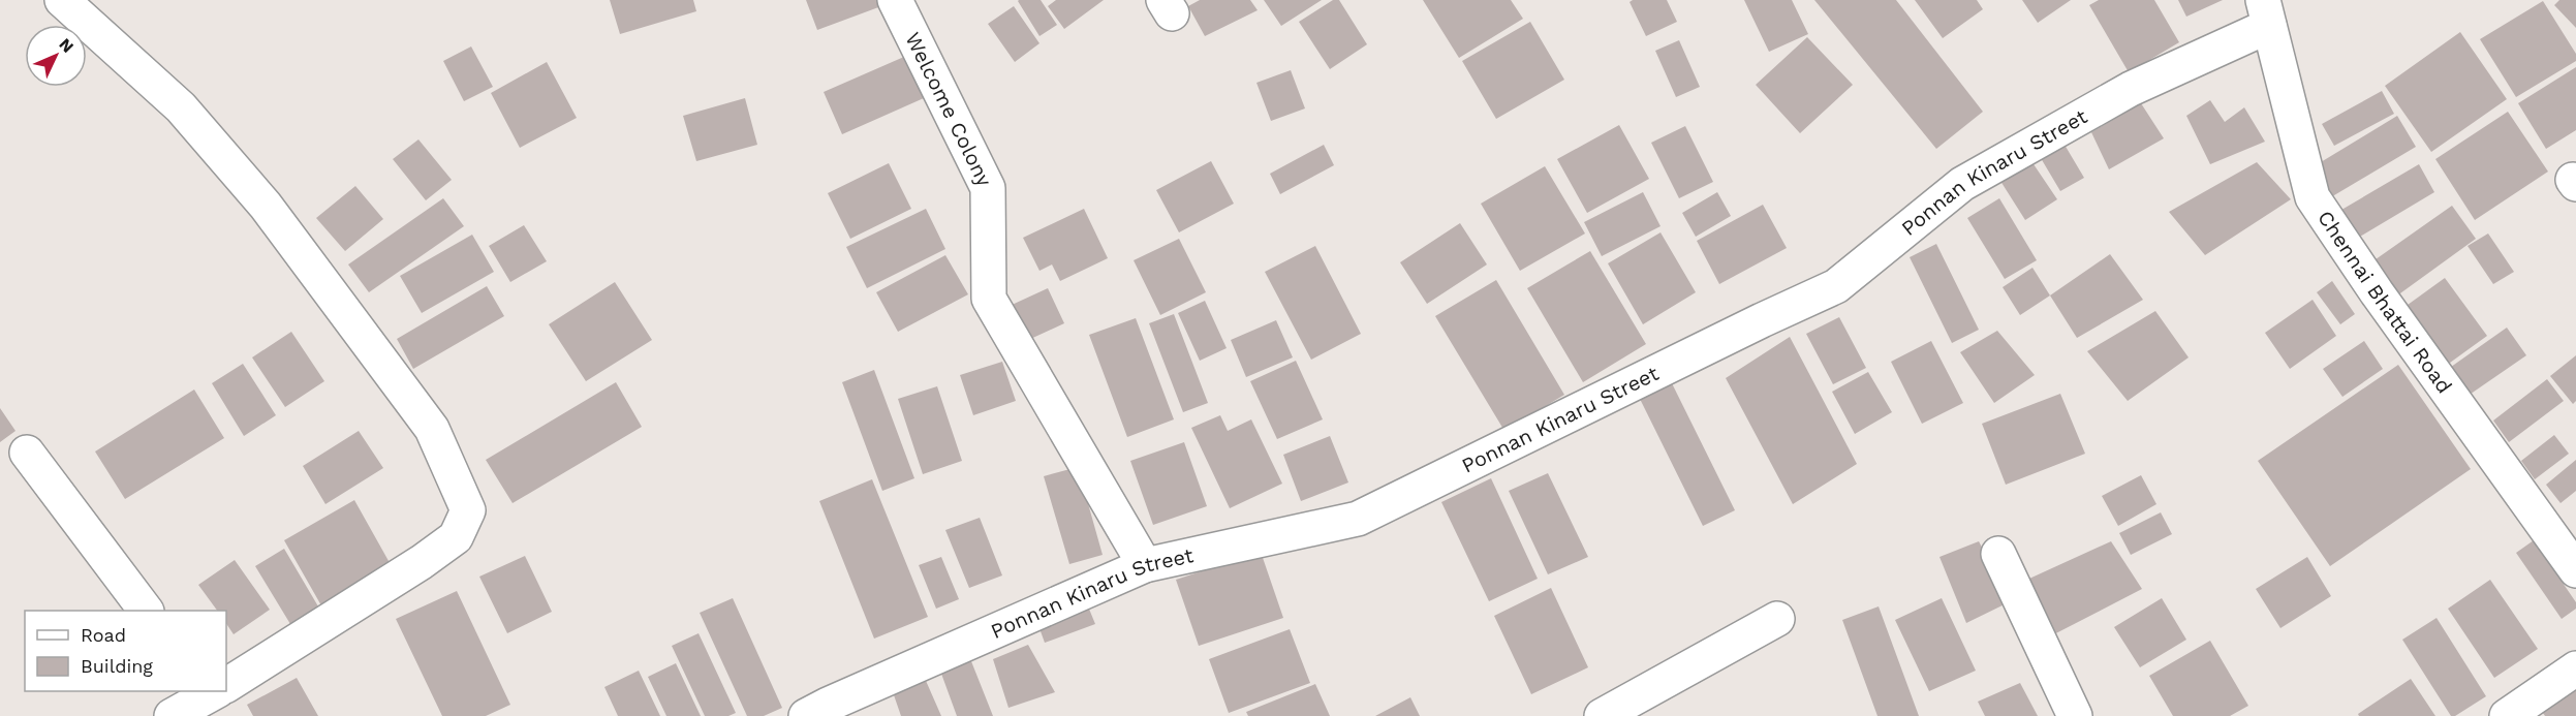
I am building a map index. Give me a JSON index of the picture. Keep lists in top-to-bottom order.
{
  "streets": {
    "street": ["Welcome Colony", "Ponnan Kinaru Street", "Chennai Bhattai Road"]
  },
  "crossings": [
    ["Welcome Colony", "Ponnan Kinaru Street"],
    ["Ponnan Kinaru Street", "Chennai Bhattai Road"]
  ],
  "legend": ["Road", "Building"],
  "north": "top right"
}
